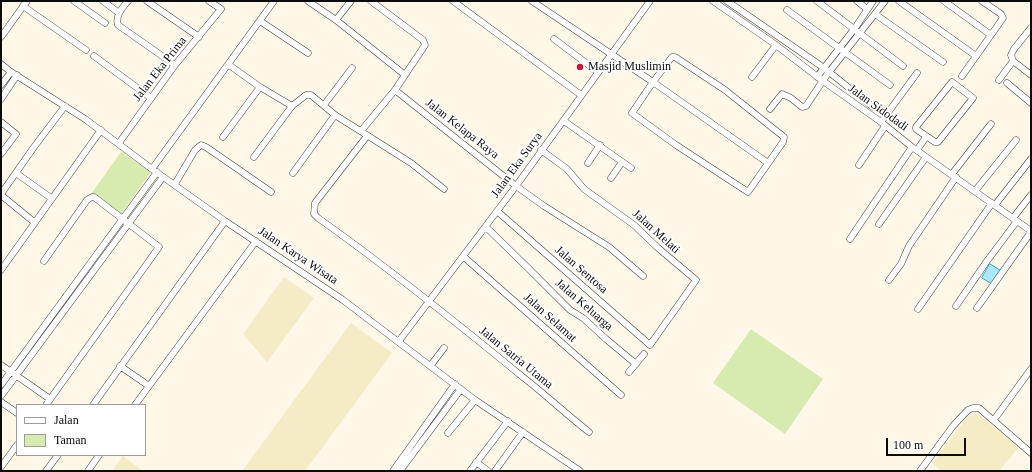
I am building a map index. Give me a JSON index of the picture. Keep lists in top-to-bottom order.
{
  "streets": {
    "street": [
      "Jalan Eka Prima",
      "Jalan Sidodadi",
      "Jalan Kelapa Raya",
      "Jalan Eka Surya",
      "Jalan Melati",
      "Jalan Karya Wisata",
      "Jalan Sentosa",
      "Jalan Keluarga",
      "Jalan Selamat",
      "Jalan Satria Utama"
    ]
  },
  "crossings": [
    ["Jalan Eka Prima", "Jalan Karya Wisata"],
    ["Jalan Kelapa Raya", "Jalan Eka Surya"],
    ["Jalan Eka Surya", "Jalan Melati"],
    ["Jalan Eka Surya", "Jalan Karya Wisata"],
    ["Jalan Eka Surya", "Jalan Sentosa"],
    ["Jalan Eka Surya", "Jalan Keluarga"],
    ["Jalan Eka Surya", "Jalan Selamat"],
    ["Jalan Eka Surya", "Jalan Satria Utama"],
    ["Jalan Melati", "Jalan Sentosa"]
  ],
  "places": ["Masjid Muslimin"],
  "legend": ["Jalan", "Taman"],
  "scale_bar": "100 m"
}
